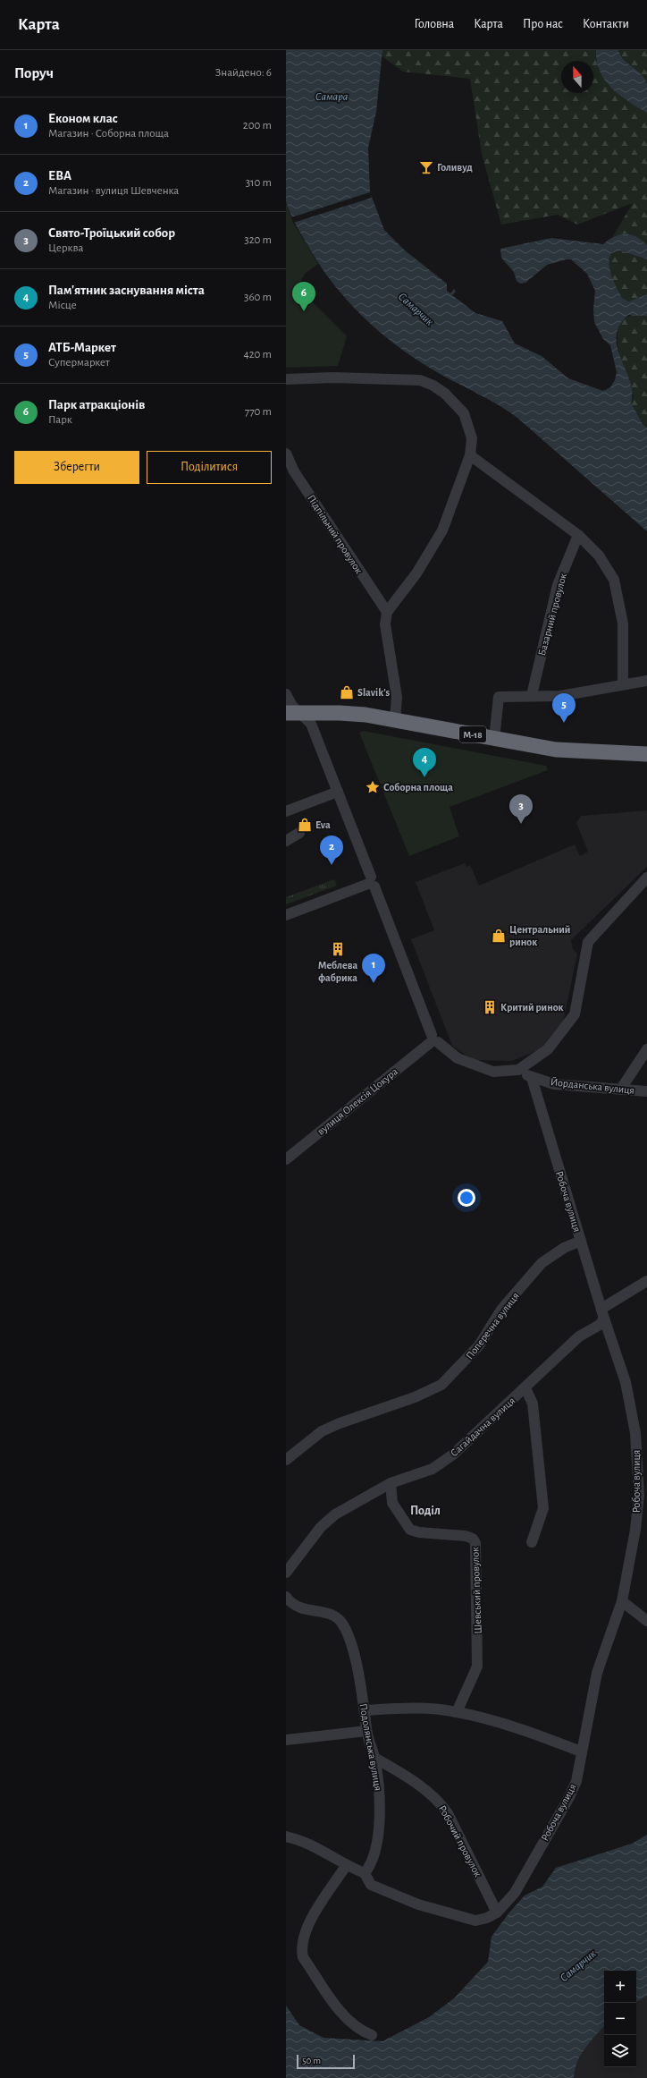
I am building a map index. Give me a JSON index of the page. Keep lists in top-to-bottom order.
{
  "streets": {
    "highway": ["М-18"],
    "street": [
      "Підпільний провулок",
      "Базарний провулок",
      "Йорданська вулиця",
      "вулиця Олексія Цокура",
      "Робоча вулиця",
      "Поперечна вулиця",
      "Сагайдачна вулиця",
      "Шевський провулок",
      "Подолянська вулиця",
      "Робочий провулок"
    ]
  },
  "crossings": [
    ["Йорданська вулиця", "Робоча вулиця"],
    ["Робоча вулиця", "Поперечна вулиця"],
    ["Робоча вулиця", "Сагайдачна вулиця"],
    ["Робоча вулиця", "Робочий провулок"],
    ["Сагайдачна вулиця", "Шевський провулок"],
    ["Подолянська вулиця", "Робочий провулок"]
  ],
  "districts": ["Поділ"],
  "water": ["Самара", "Самарчик"],
  "places": {
    "bar": ["Голивуд"],
    "shop": ["Slavik's", "Eva", "Центральний ринок"],
    "place": ["Соборна площа"],
    "building": ["Меблева фабрика", "Критий ринок"]
  },
  "scale_bar": "50 m",
  "north": "top",
  "page": {
    "header": "Карта",
    "nav": [
      "Головна",
      "Карта",
      "Про нас",
      "Контакти"
    ],
    "heading": ["Поруч", "Знайдено: 6"],
    "list": [
      {
        "mark": "1",
        "name": "Економ клас",
        "note": "Магазин · Соборна площа",
        "value": "200 m"
      },
      {
        "mark": "2",
        "name": "ЕВА",
        "note": "Магазин · вулиця Шевченка",
        "value": "310 m"
      },
      {
        "mark": "3",
        "name": "Свято-Троїцький собор",
        "note": "Церква",
        "value": "320 m"
      },
      {
        "mark": "4",
        "name": "Пам'ятник заснування міста",
        "note": "Місце",
        "value": "360 m"
      },
      {
        "mark": "5",
        "name": "АТБ-Маркет",
        "note": "Супермаркет",
        "value": "420 m"
      },
      {
        "mark": "6",
        "name": "Парк атракціонів",
        "note": "Парк",
        "value": "770 m"
      }
    ],
    "pins": [
      "6",
      "5",
      "4",
      "3",
      "2",
      "1"
    ],
    "buttons": ["Зберегти", "Поділитися"],
    "map_buttons": ["+", "−"],
    "scale": "50 m"
  }
}
